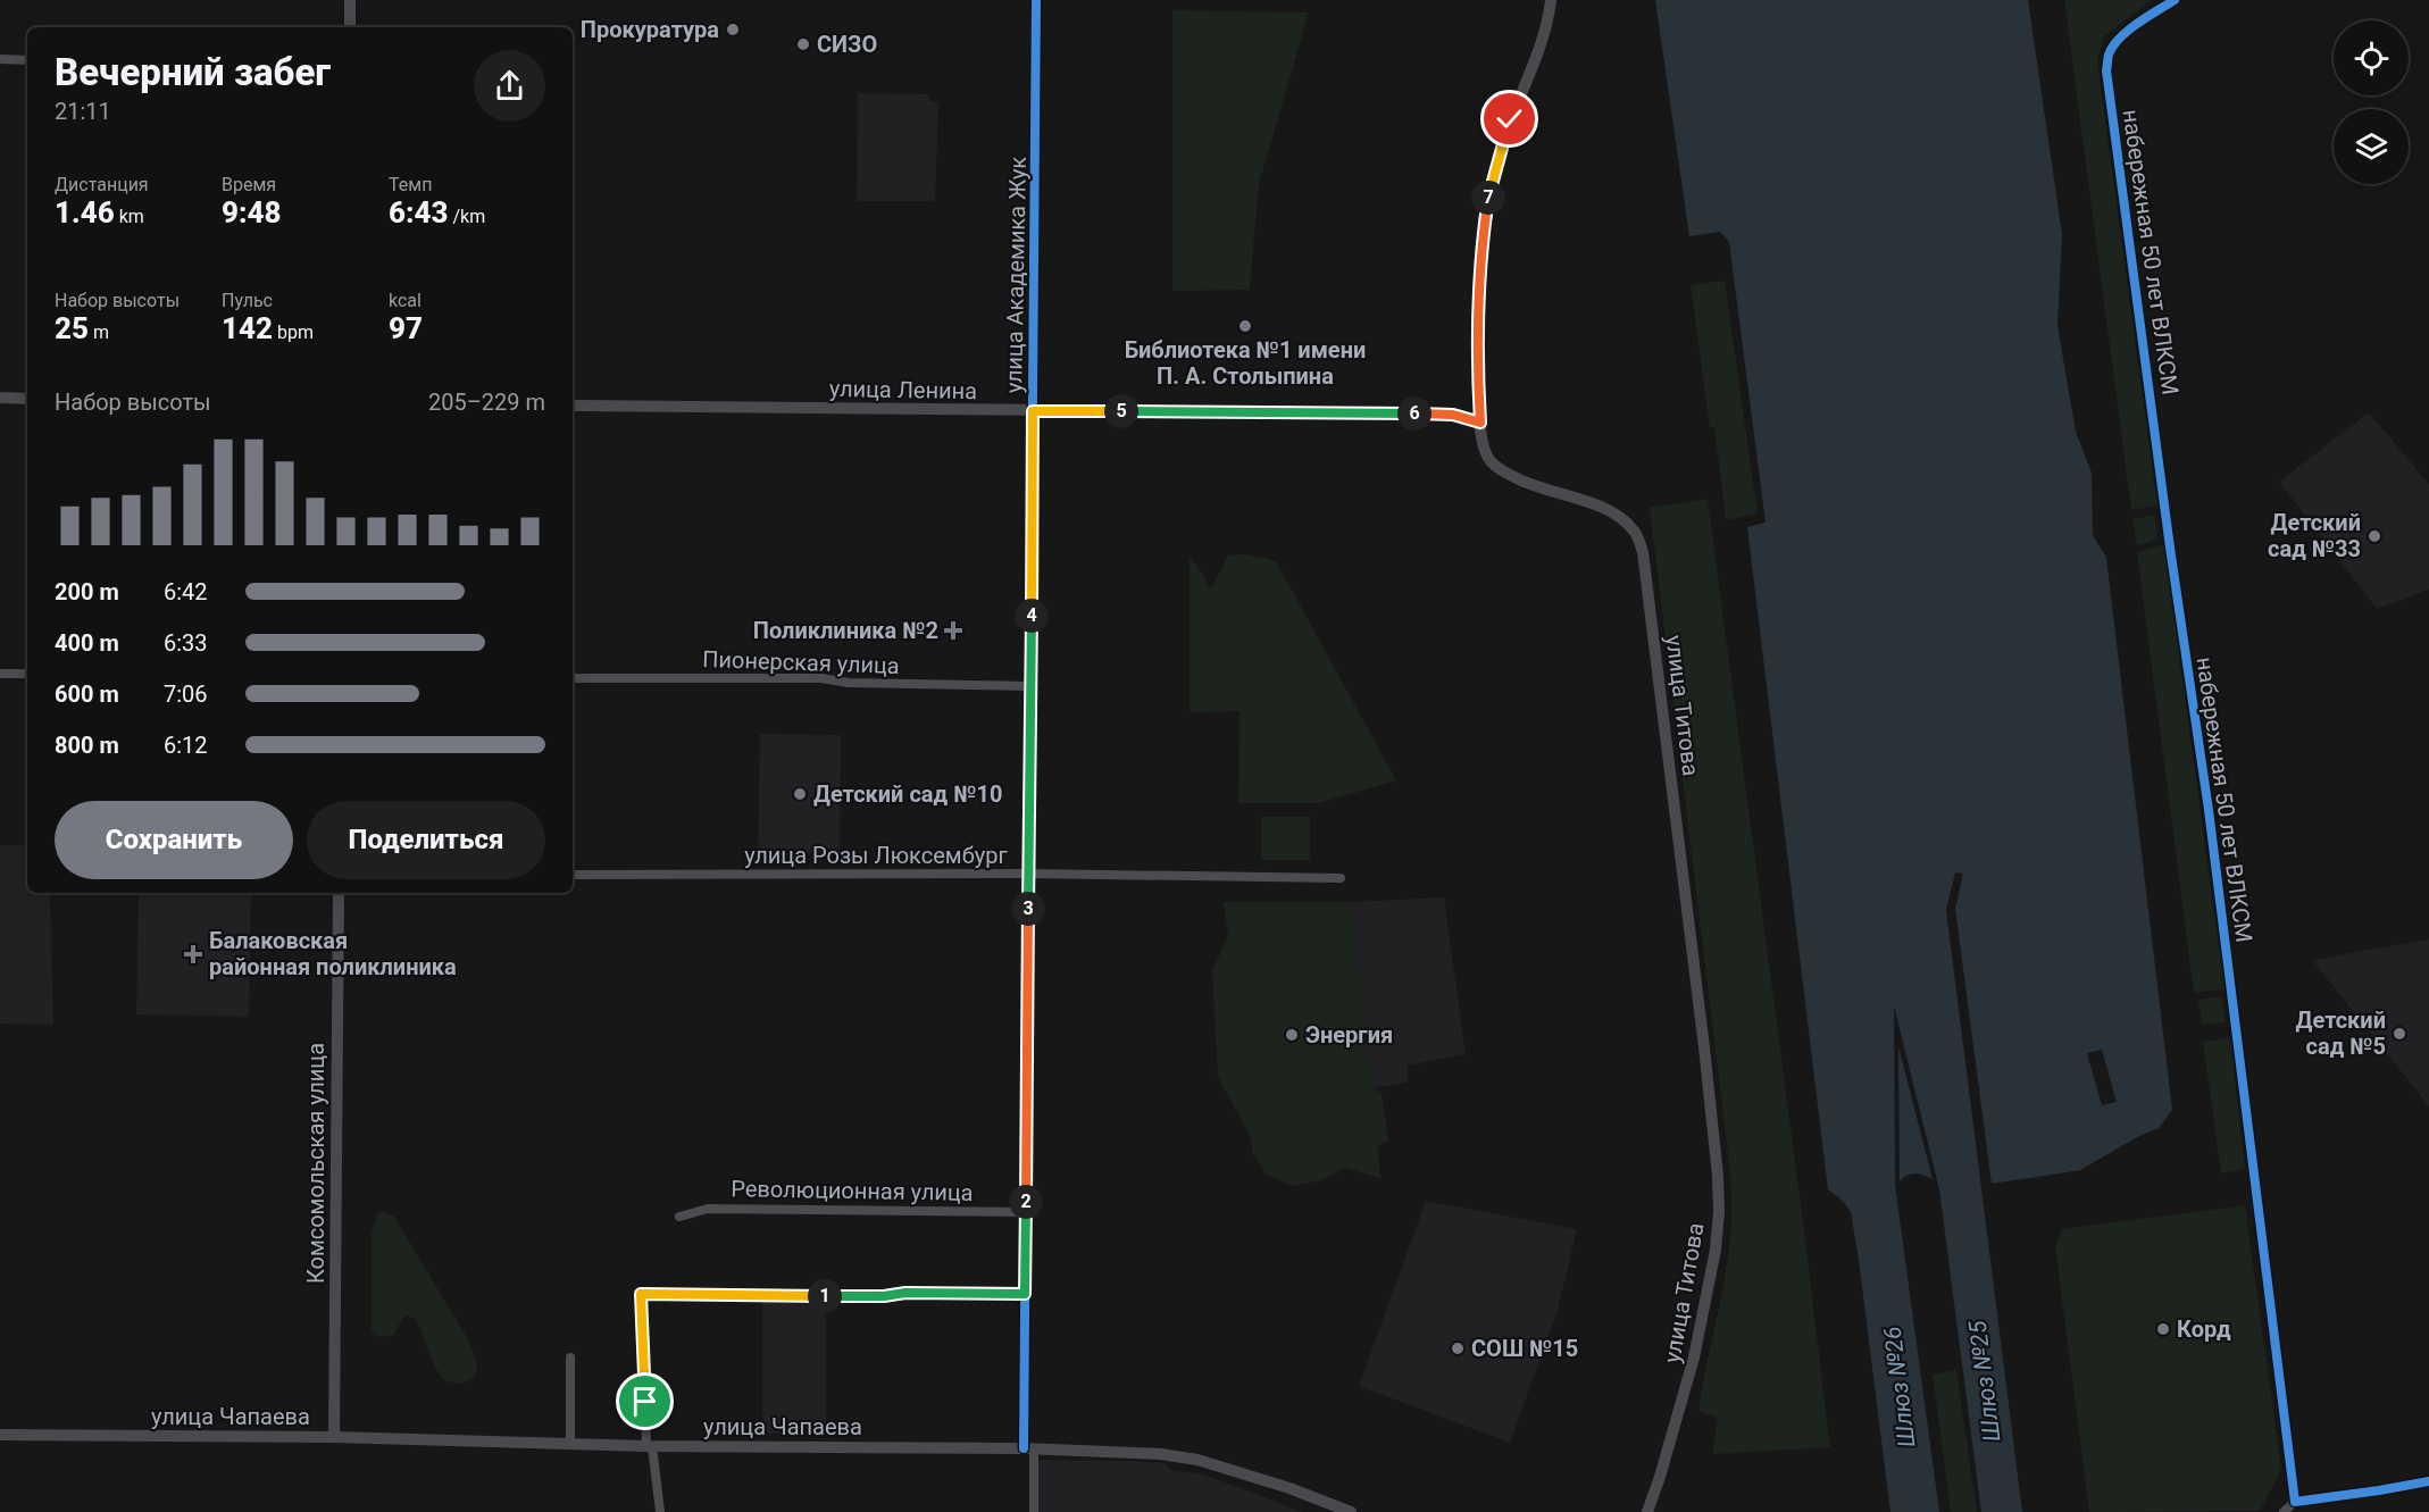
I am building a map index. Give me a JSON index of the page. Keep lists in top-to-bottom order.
{
  "streets": {
    "street": [
      "набережная 50 лет ВЛКСМ",
      "улица Академика Жук",
      "улица Ленина",
      "Пионерская улица",
      "улица Титова",
      "улица Розы Люксембург",
      "Комсомольская улица",
      "Революционная улица",
      "улица Чапаева"
    ]
  },
  "crossings": [
    ["улица Академика Жук", "улица Ленина"],
    ["улица Академика Жук", "Пионерская улица"],
    ["улица Академика Жук", "улица Розы Люксембург"],
    ["улица Академика Жук", "Революционная улица"],
    ["улица Академика Жук", "улица Чапаева"],
    ["улица Ленина", "улица Титова"],
    ["Комсомольская улица", "улица Чапаева"]
  ],
  "water": ["Шлюз №25", "Шлюз №26"],
  "places": {
    "other": [
      "Прокуратура",
      "СИЗО",
      "Библиотека №1 имени П. А. Столыпина",
      "Детский сад №33",
      "Детский сад №10",
      "Детский сад №5",
      "Энергия",
      "Корд",
      "СОШ №15"
    ],
    "health": ["Поликлиника №2", "Балаковская районная поликлиника"]
  },
  "page": {
    "heading": ["Вечерний забег", "21:11"],
    "stats": [
      ["Дистанция", "1.46 km"],
      ["Время", "9:48"],
      ["Темп", "6:43 /km"],
      ["Набор высоты", "25 m"],
      ["Пульс", "142 bpm"],
      ["kcal", "97"]
    ],
    "pins": [
      "7",
      "5",
      "6",
      "4",
      "3",
      "2",
      "1"
    ],
    "chart": ["Набор высоты", "205–229 m"],
    "list": [
      {
        "name": "200 m",
        "note": "6:42"
      },
      {
        "name": "400 m",
        "note": "6:33"
      },
      {
        "name": "600 m",
        "note": "7:06"
      },
      {
        "name": "800 m",
        "note": "6:12"
      }
    ],
    "buttons": ["Сохранить", "Поделиться"]
  }
}
